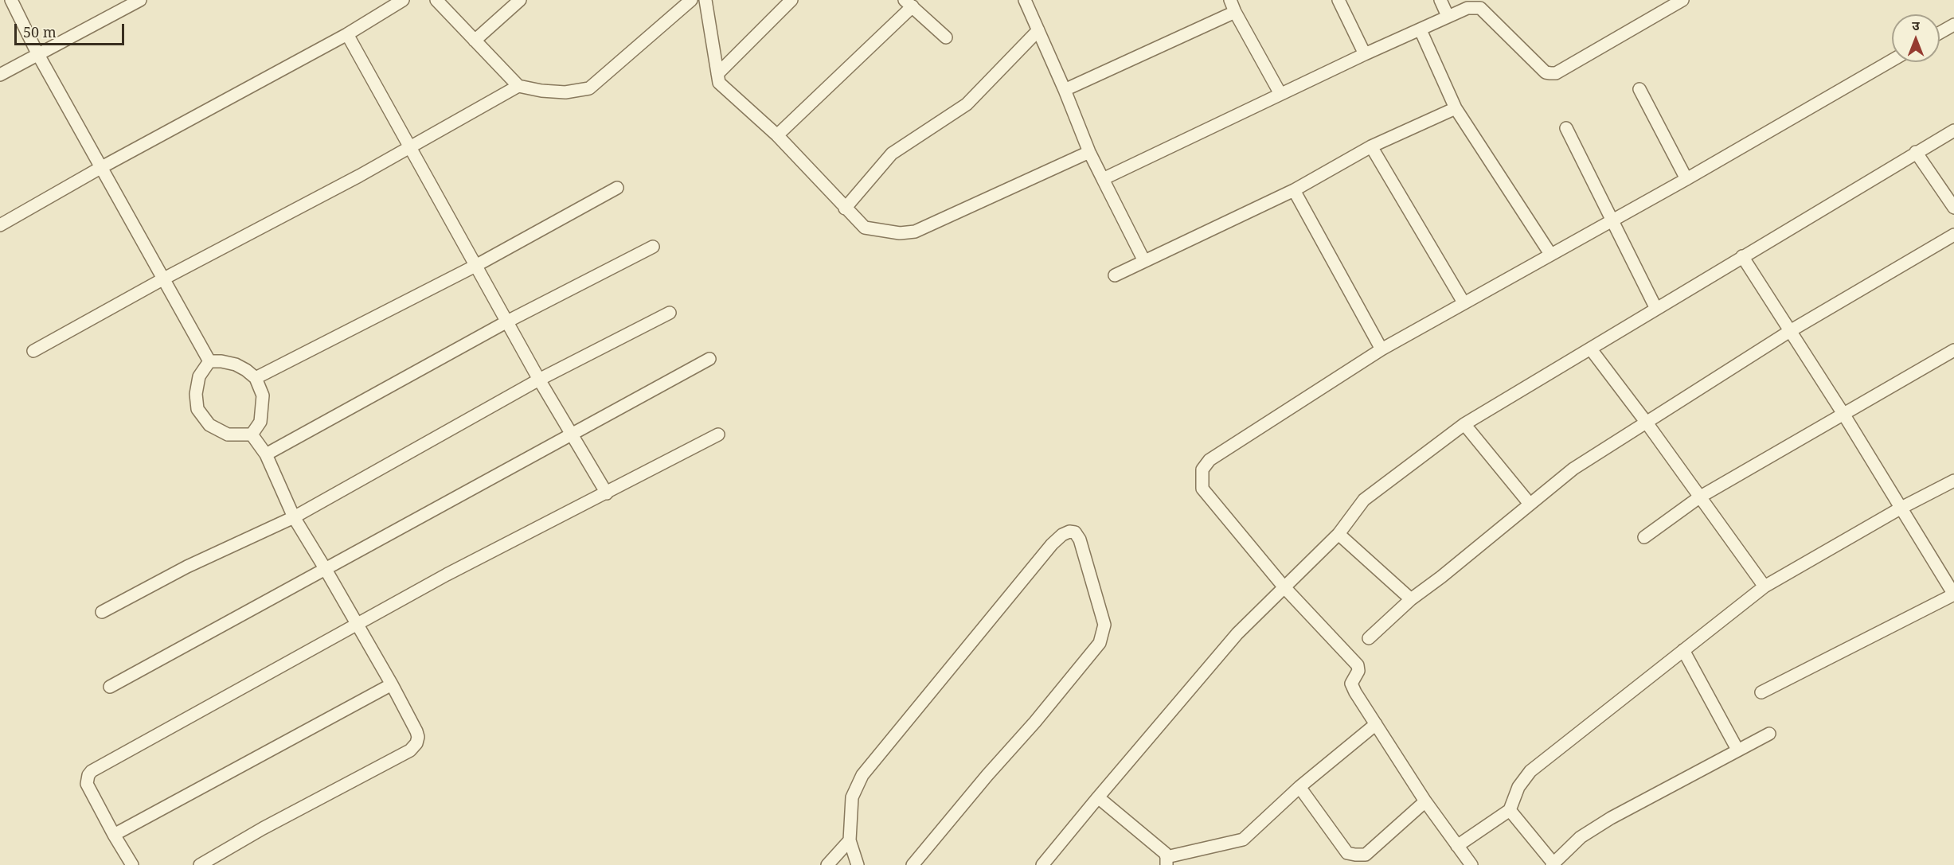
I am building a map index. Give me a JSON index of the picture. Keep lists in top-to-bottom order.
{
  "scale_bar": "50 m",
  "north": "top"
}
